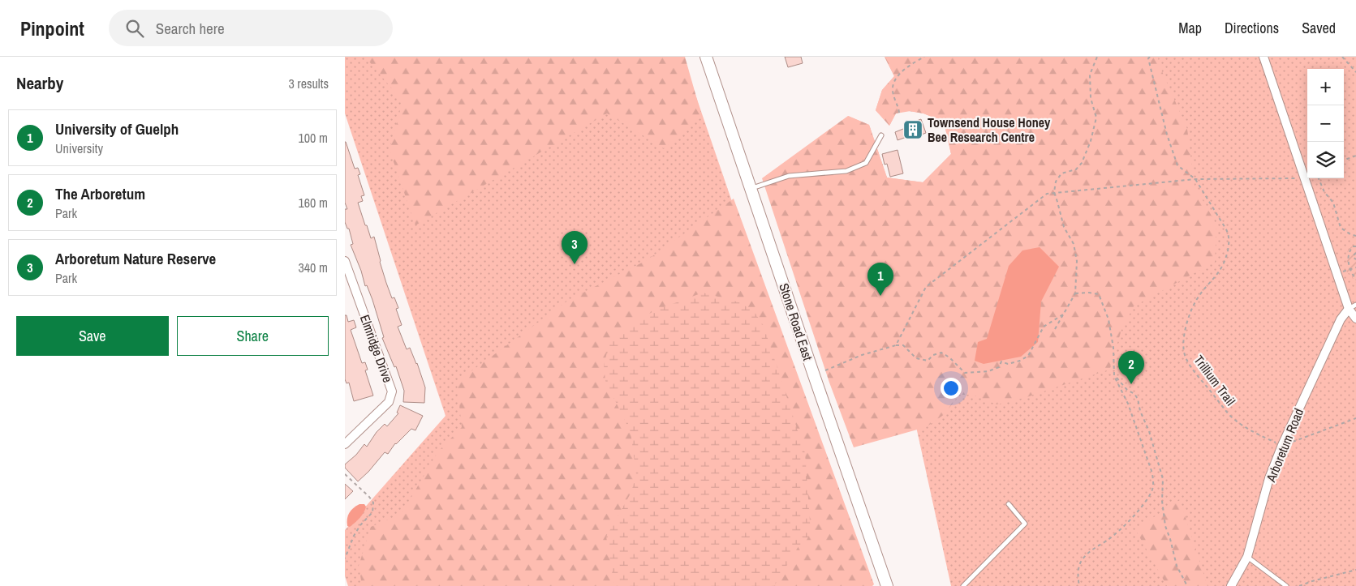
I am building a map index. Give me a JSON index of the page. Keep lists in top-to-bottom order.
{
  "streets": {
    "main road": ["Stone Road East"],
    "street": ["Elmridge Drive", "Arboretum Road"],
    "path": ["Trillium Trail"]
  },
  "crossings": [
    ["Trillium Trail", "Arboretum Road"]
  ],
  "places": {
    "building": ["Townsend House Honey Bee Research Centre"]
  },
  "page": {
    "header": "Pinpoint",
    "search": "Search here",
    "nav": ["Map", "Directions", "Saved"],
    "heading": ["Nearby", "3 results"],
    "map_buttons": ["+", "−"],
    "list": [
      {
        "mark": "1",
        "name": "University of Guelph",
        "note": "University",
        "value": "100 m"
      },
      {
        "mark": "2",
        "name": "The Arboretum",
        "note": "Park",
        "value": "160 m"
      },
      {
        "mark": "3",
        "name": "Arboretum Nature Reserve",
        "note": "Park",
        "value": "340 m"
      }
    ],
    "pins": ["3", "1", "2"],
    "buttons": ["Save", "Share"]
  }
}
